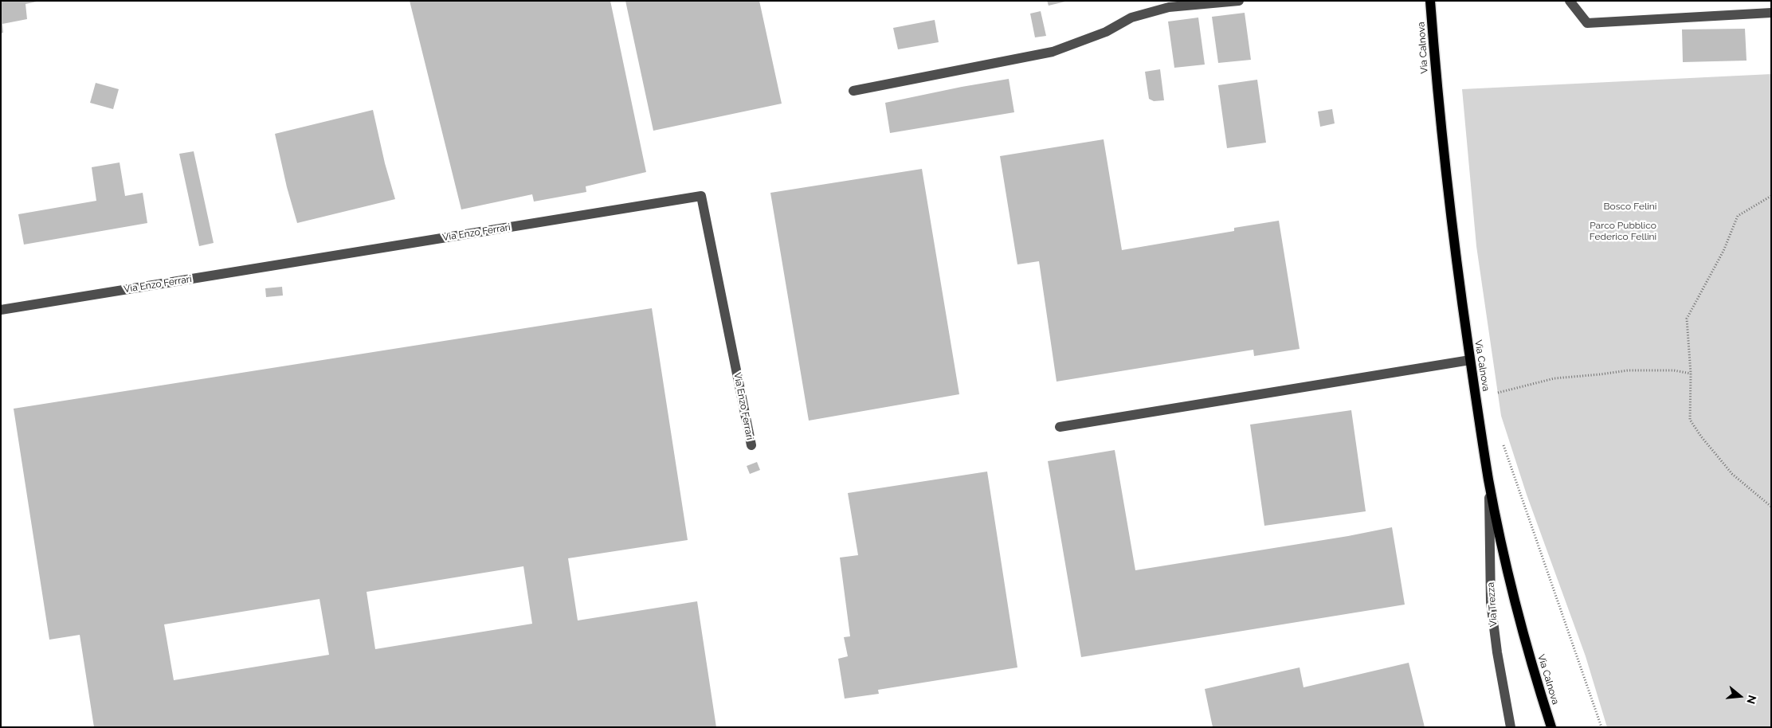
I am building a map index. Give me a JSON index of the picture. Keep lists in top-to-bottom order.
{
  "streets": {
    "main road": ["Via Calnova"],
    "street": ["Via Enzo Ferrari", "Via Trezza"]
  },
  "crossings": [
    ["Via Calnova", "Via Trezza"]
  ],
  "parks": ["Bosco Felini", "Parco Pubblico Federico Fellini"],
  "north": "right"
}
